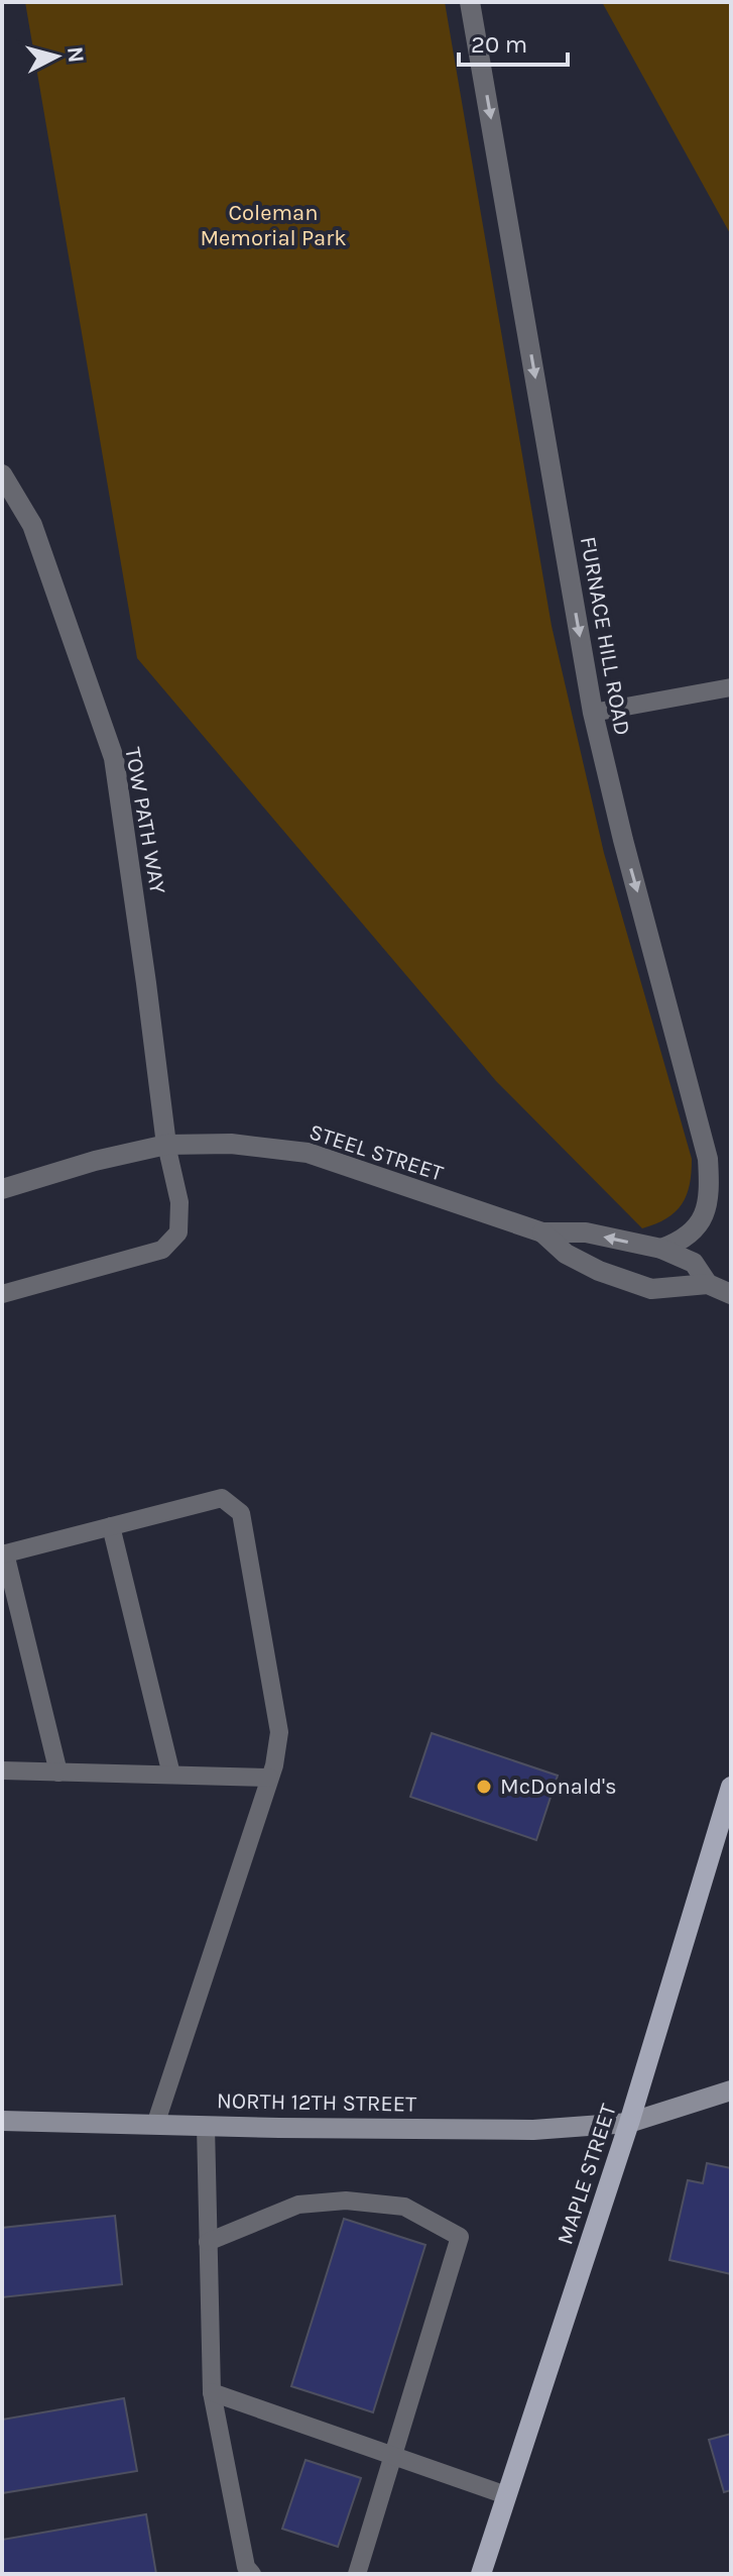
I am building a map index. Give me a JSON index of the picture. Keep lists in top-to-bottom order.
{
  "streets": {
    "main road": ["NORTH 12TH STREET", "MAPLE STREET"],
    "street": ["FURNACE HILL ROAD", "TOW PATH WAY", "STEEL STREET"]
  },
  "crossings": [
    ["FURNACE HILL ROAD", "STEEL STREET"],
    ["TOW PATH WAY", "STEEL STREET"],
    ["NORTH 12TH STREET", "MAPLE STREET"]
  ],
  "one_way": ["FURNACE HILL ROAD"],
  "parks": ["Coleman Memorial Park"],
  "places": ["McDonald's"],
  "scale_bar": "20 m",
  "north": "right"
}
